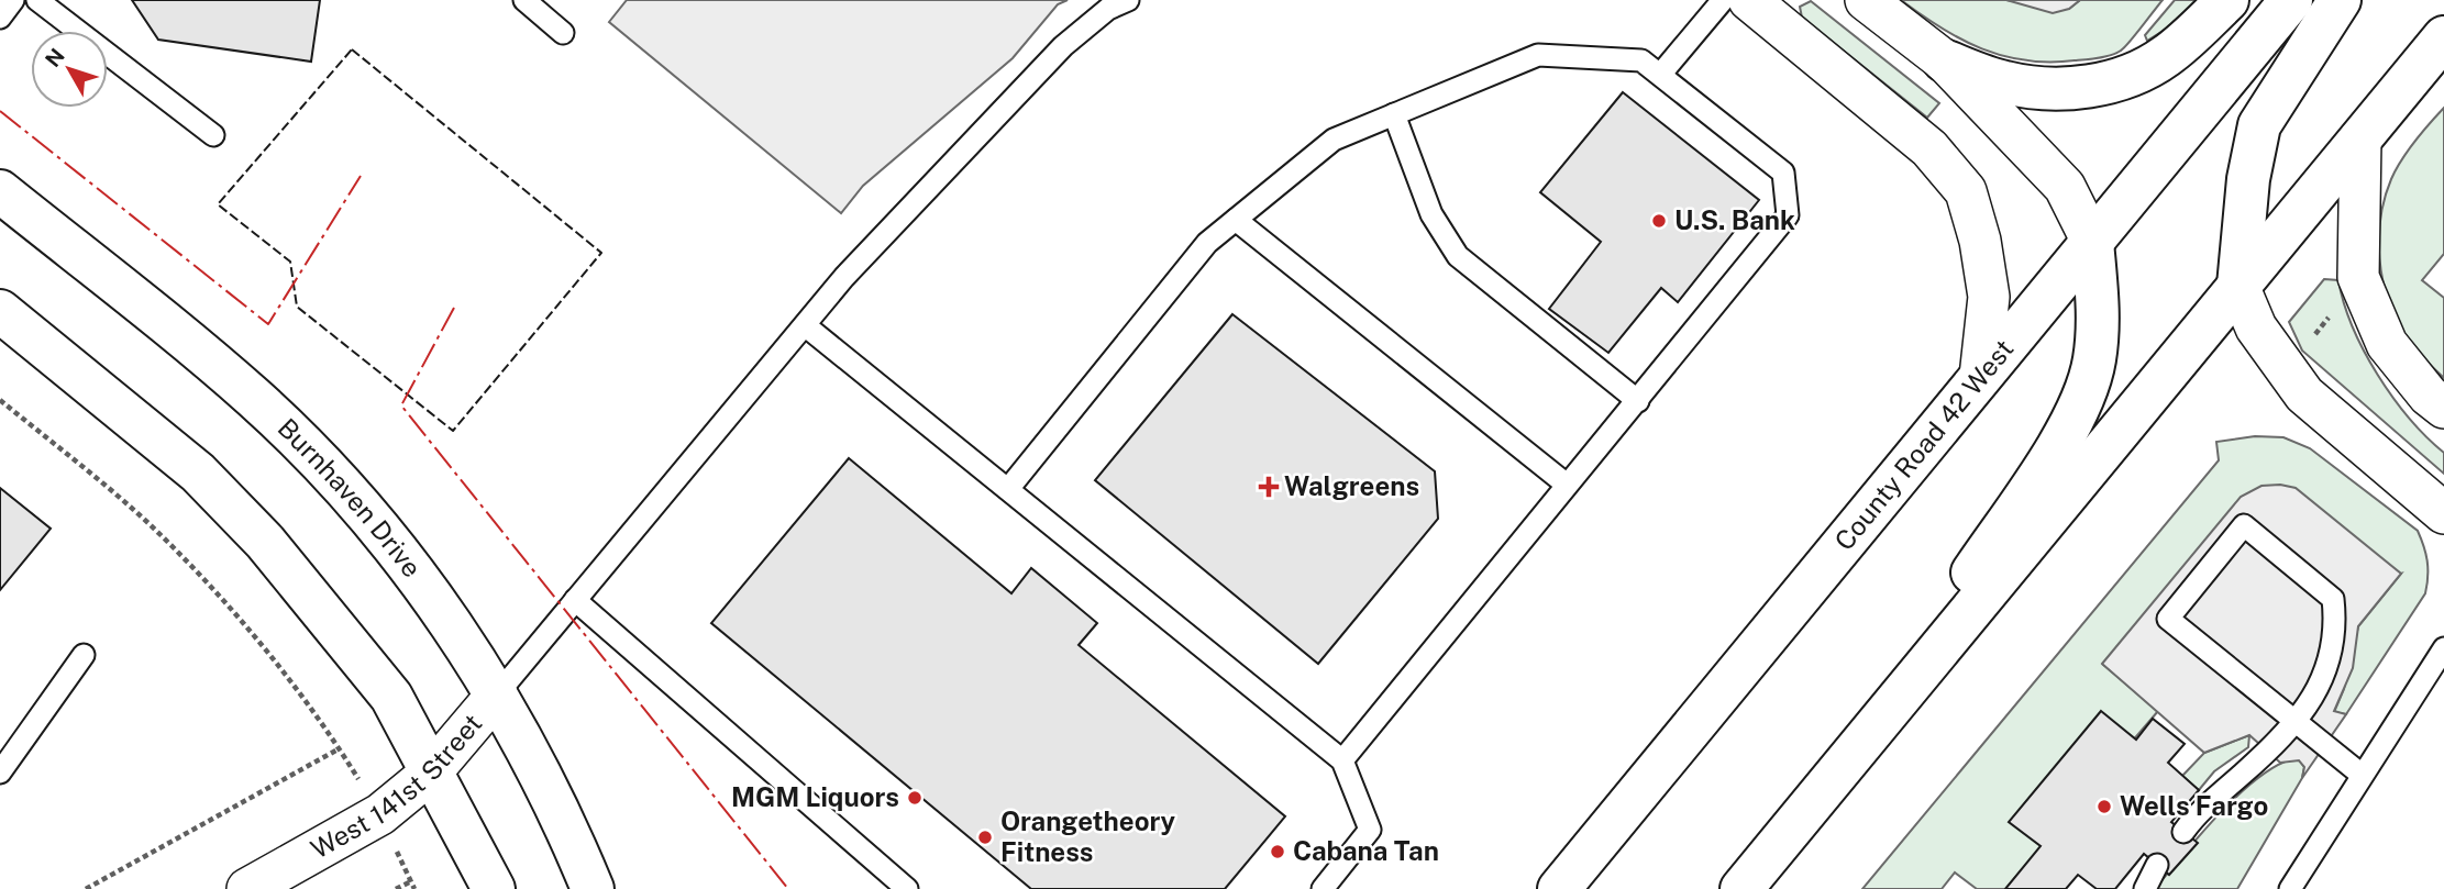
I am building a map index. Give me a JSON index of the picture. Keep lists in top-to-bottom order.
{
  "streets": {
    "main road": ["County Road 42 West", "Burnhaven Drive"],
    "street": ["West 141st Street"]
  },
  "crossings": [
    ["Burnhaven Drive", "West 141st Street"]
  ],
  "places": {
    "other": [
      "U.S. Bank",
      "MGM Liquors",
      "Wells Fargo",
      "Orangetheory Fitness",
      "Cabana Tan"
    ],
    "health": ["Walgreens"]
  },
  "north": "top left"
}
